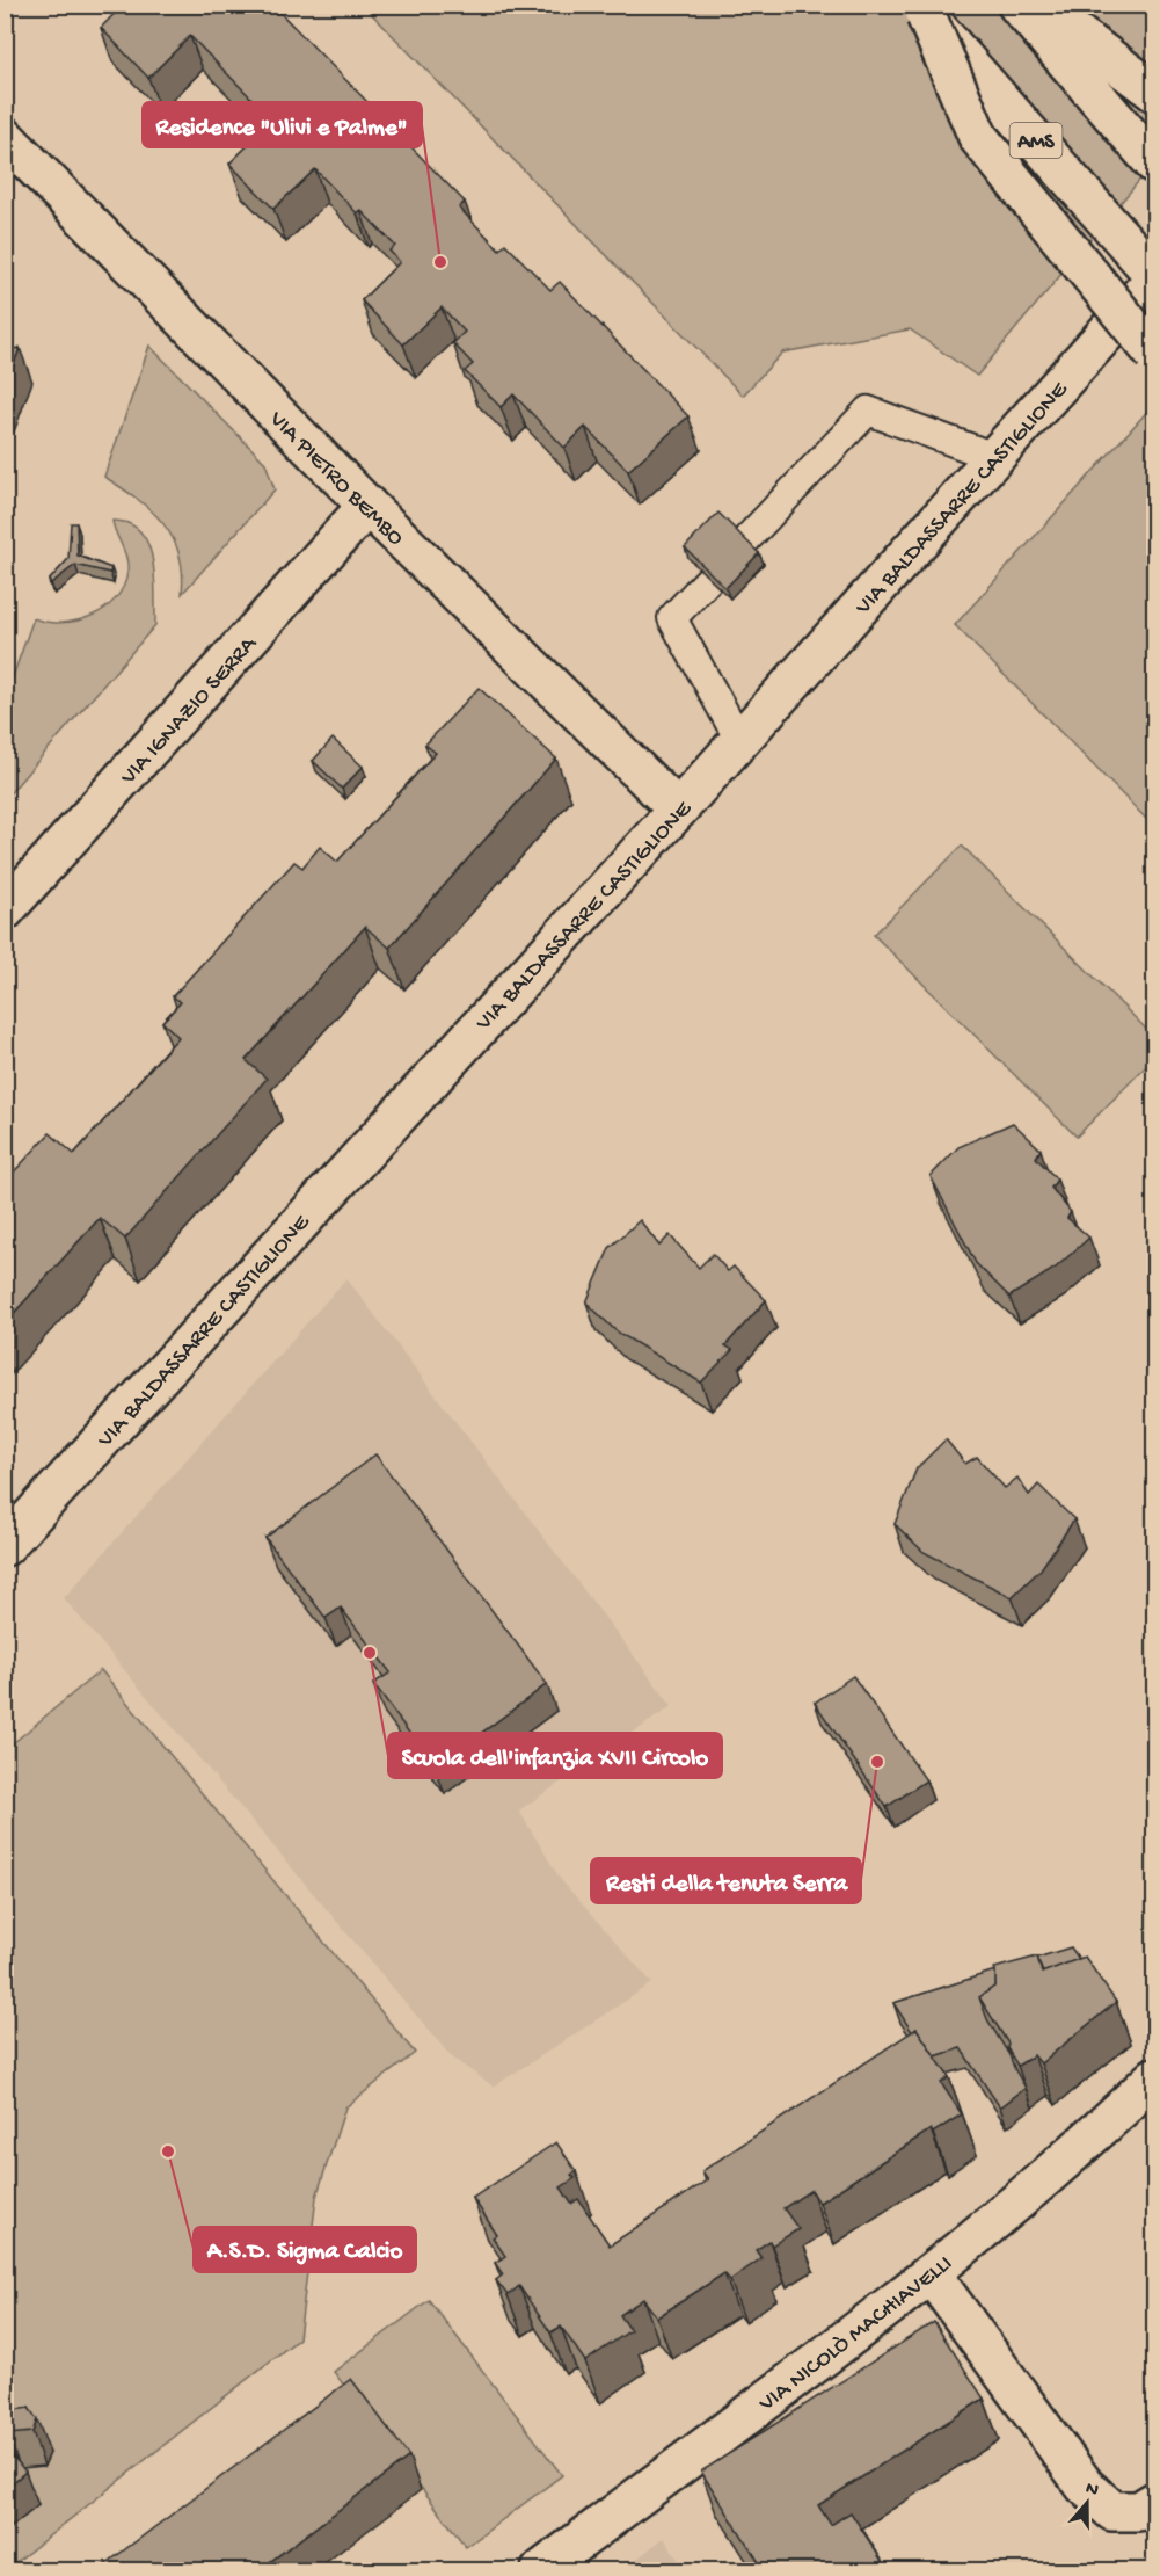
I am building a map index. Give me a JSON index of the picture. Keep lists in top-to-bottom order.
{
  "streets": {
    "main road": [
      "AMS",
      "VIA PIETRO BEMBO",
      "VIA BALDASSARRE CASTIGLIONE",
      "VIA IGNAZIO SERRA",
      "VIA NICOLÒ MACHIAVELLI"
    ]
  },
  "crossings": [
    ["AMS", "VIA BALDASSARRE CASTIGLIONE"],
    ["VIA PIETRO BEMBO", "VIA BALDASSARRE CASTIGLIONE"],
    ["VIA PIETRO BEMBO", "VIA IGNAZIO SERRA"]
  ],
  "places": [
    "Residence \"Ulivi e Palme\"",
    "Scuola dell'infanzia XVII Circolo",
    "Resti della tenuta Serra",
    "A.S.D. Sigma Calcio"
  ],
  "north": "top"
}
